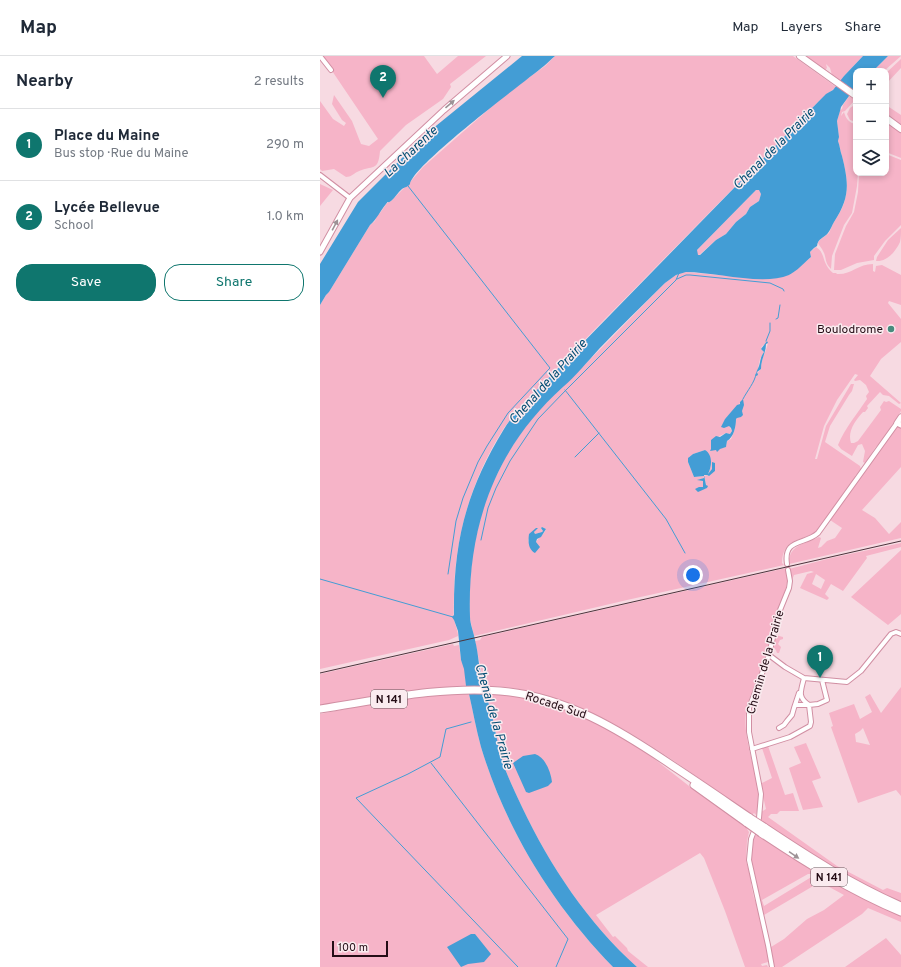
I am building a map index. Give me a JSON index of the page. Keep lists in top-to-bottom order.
{
  "streets": {
    "highway": ["N 141", "Rocade Sud"],
    "street": ["Chemin de la Prairie"]
  },
  "crossings": [
    ["N 141", "Rocade Sud"]
  ],
  "water": ["Chenal de la Prairie", "La Charente"],
  "places": ["Boulodrome"],
  "scale_bar": "100 m",
  "page": {
    "header": "Map",
    "nav": ["Map", "Layers", "Share"],
    "heading": ["Nearby", "2 results"],
    "pins": ["2", "1"],
    "map_buttons": ["+", "−"],
    "list": [
      {
        "mark": "1",
        "name": "Place du Maine",
        "note": "Bus stop · Rue du Maine",
        "value": "290 m"
      },
      {
        "mark": "2",
        "name": "Lycée Bellevue",
        "note": "School",
        "value": "1.0 km"
      }
    ],
    "buttons": ["Save", "Share"],
    "scale": "100 m"
  }
}
